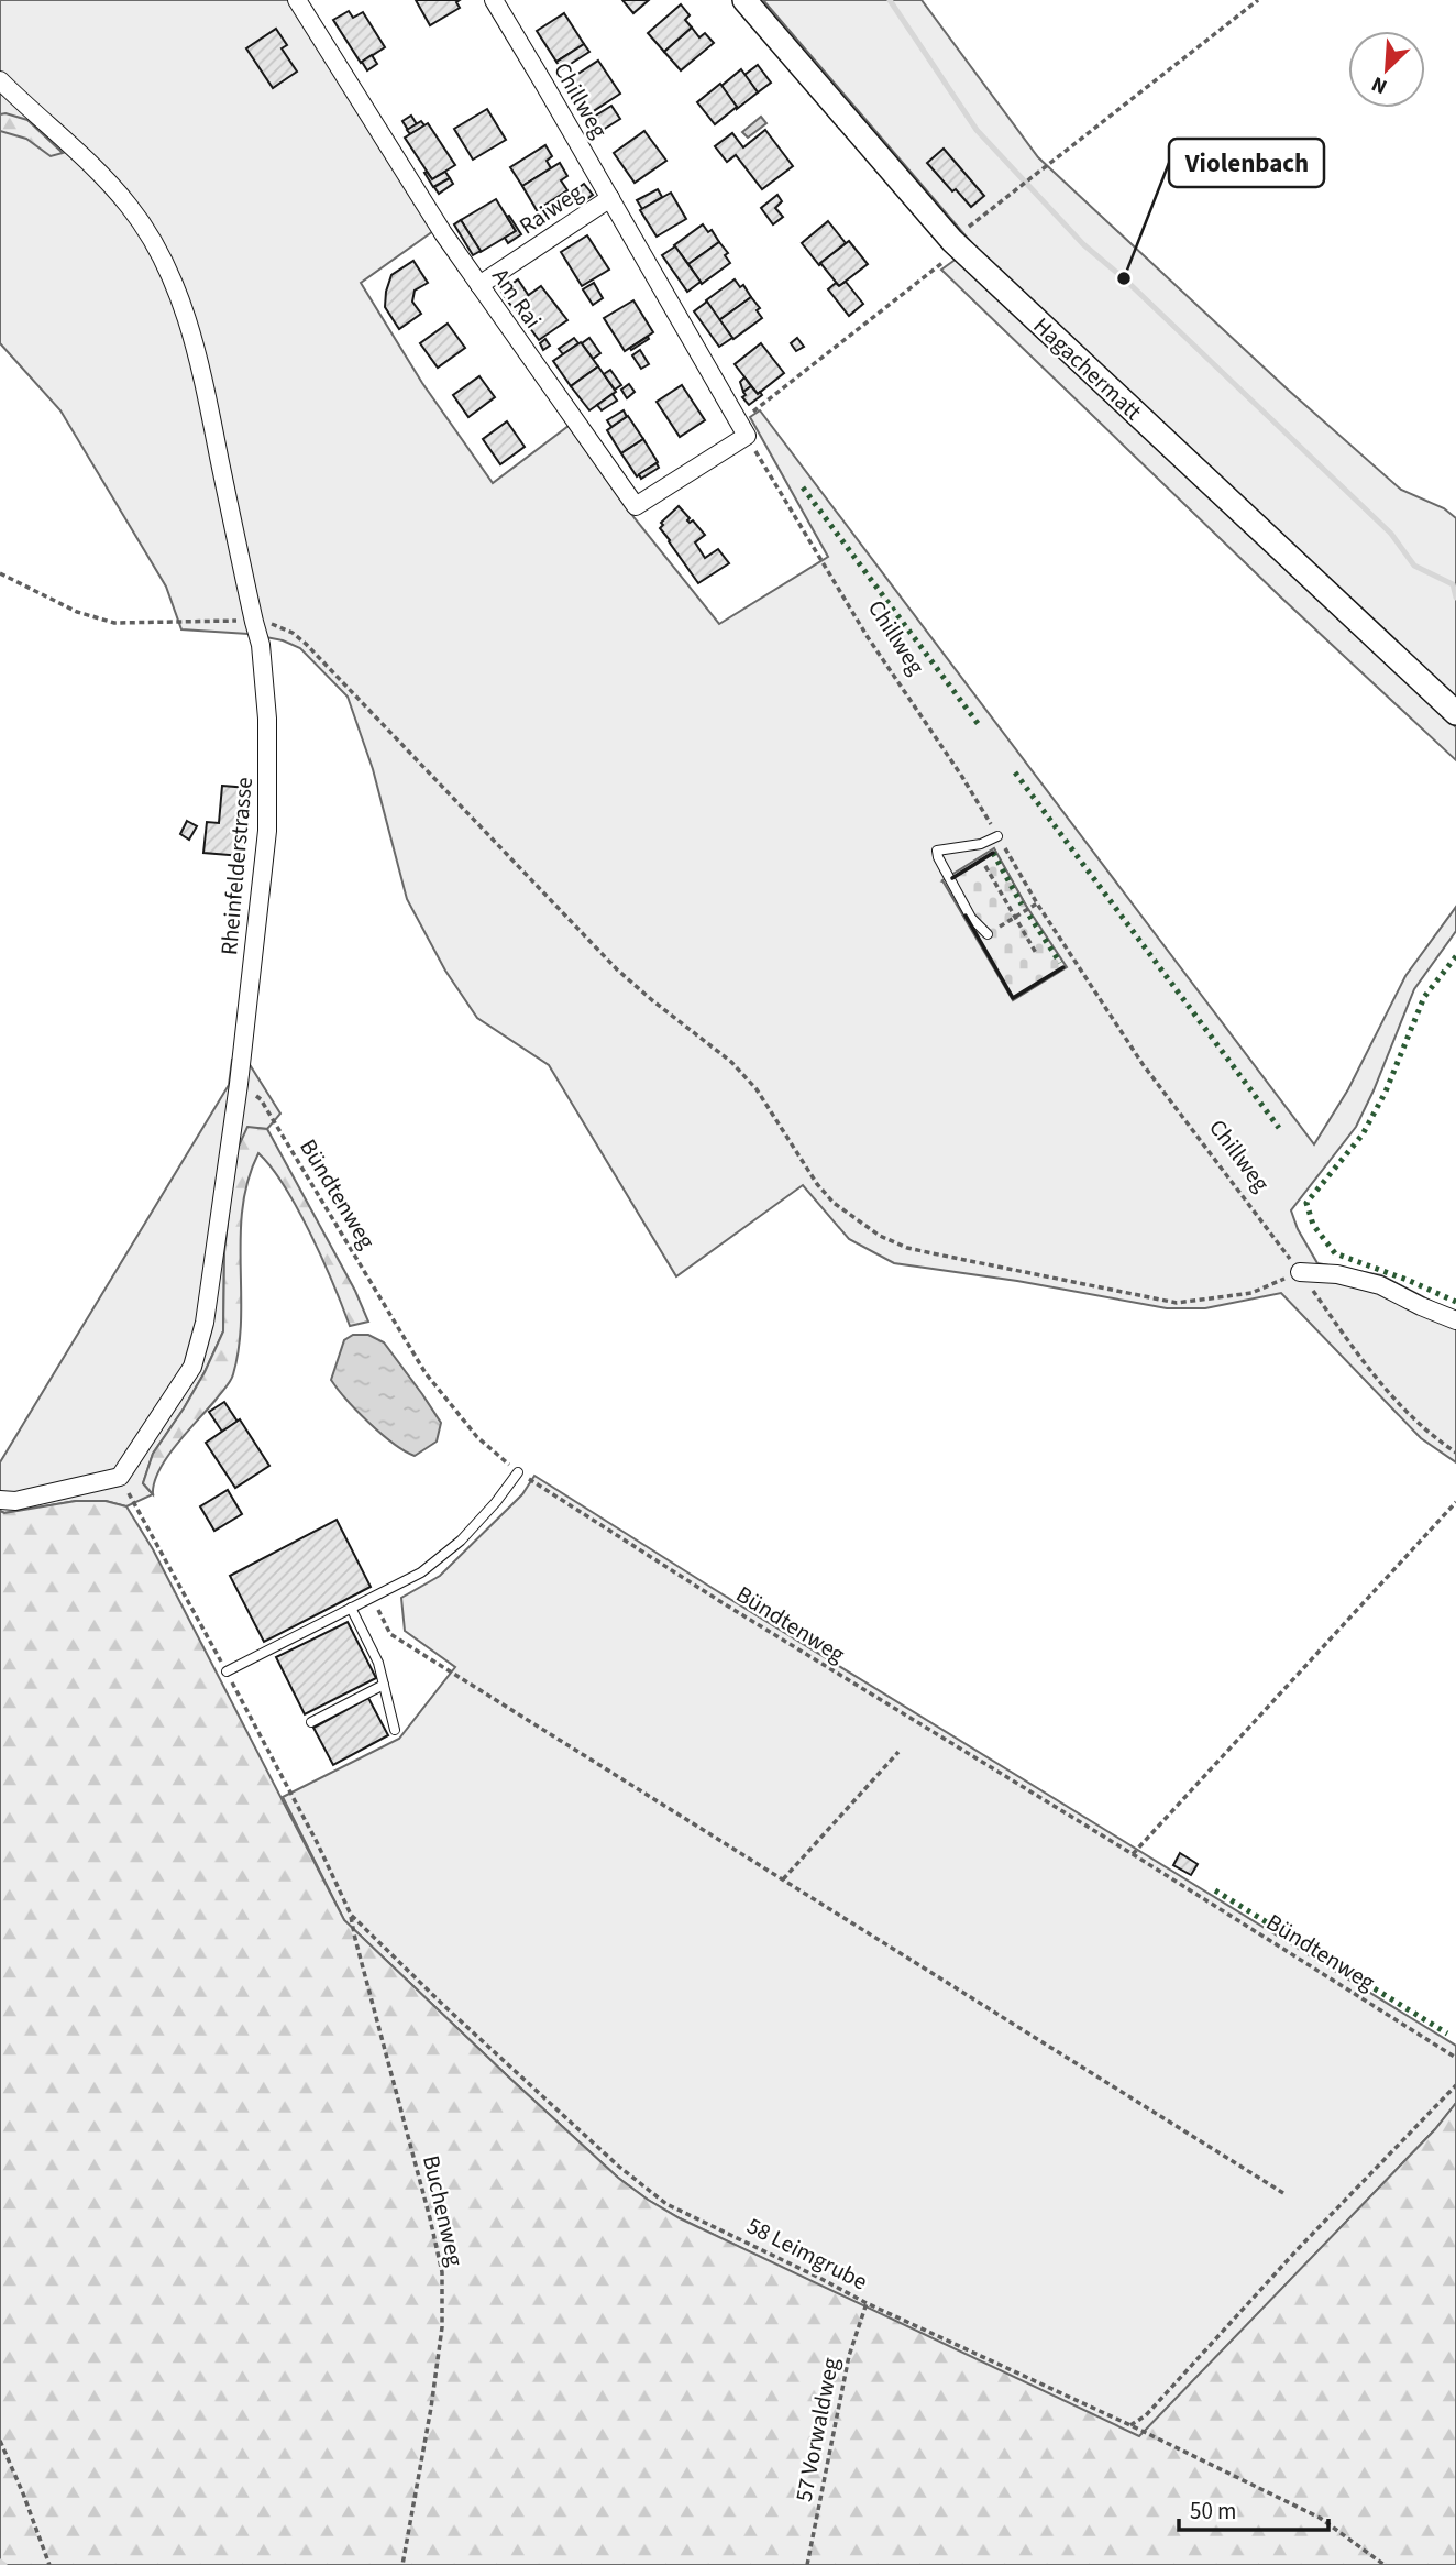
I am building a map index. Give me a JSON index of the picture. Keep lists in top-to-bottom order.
{
  "streets": {
    "street": [
      "Chillweg",
      "Raiweg",
      "Am Rai",
      "Hagachermatt",
      "Rheinfelderstrasse"
    ],
    "path": [
      "Bündtenweg",
      "Buchenweg",
      "58 Leimgrube",
      "57 Vorwaldweg"
    ]
  },
  "crossings": [
    ["Chillweg", "Raiweg"],
    ["Chillweg", "Am Rai"],
    ["Raiweg", "Am Rai"],
    ["Rheinfelderstrasse", "Bündtenweg"],
    ["Buchenweg", "58 Leimgrube"],
    ["58 Leimgrube", "57 Vorwaldweg"]
  ],
  "places": ["Violenbach"],
  "scale_bar": "50 m",
  "north": "bottom left"
}
